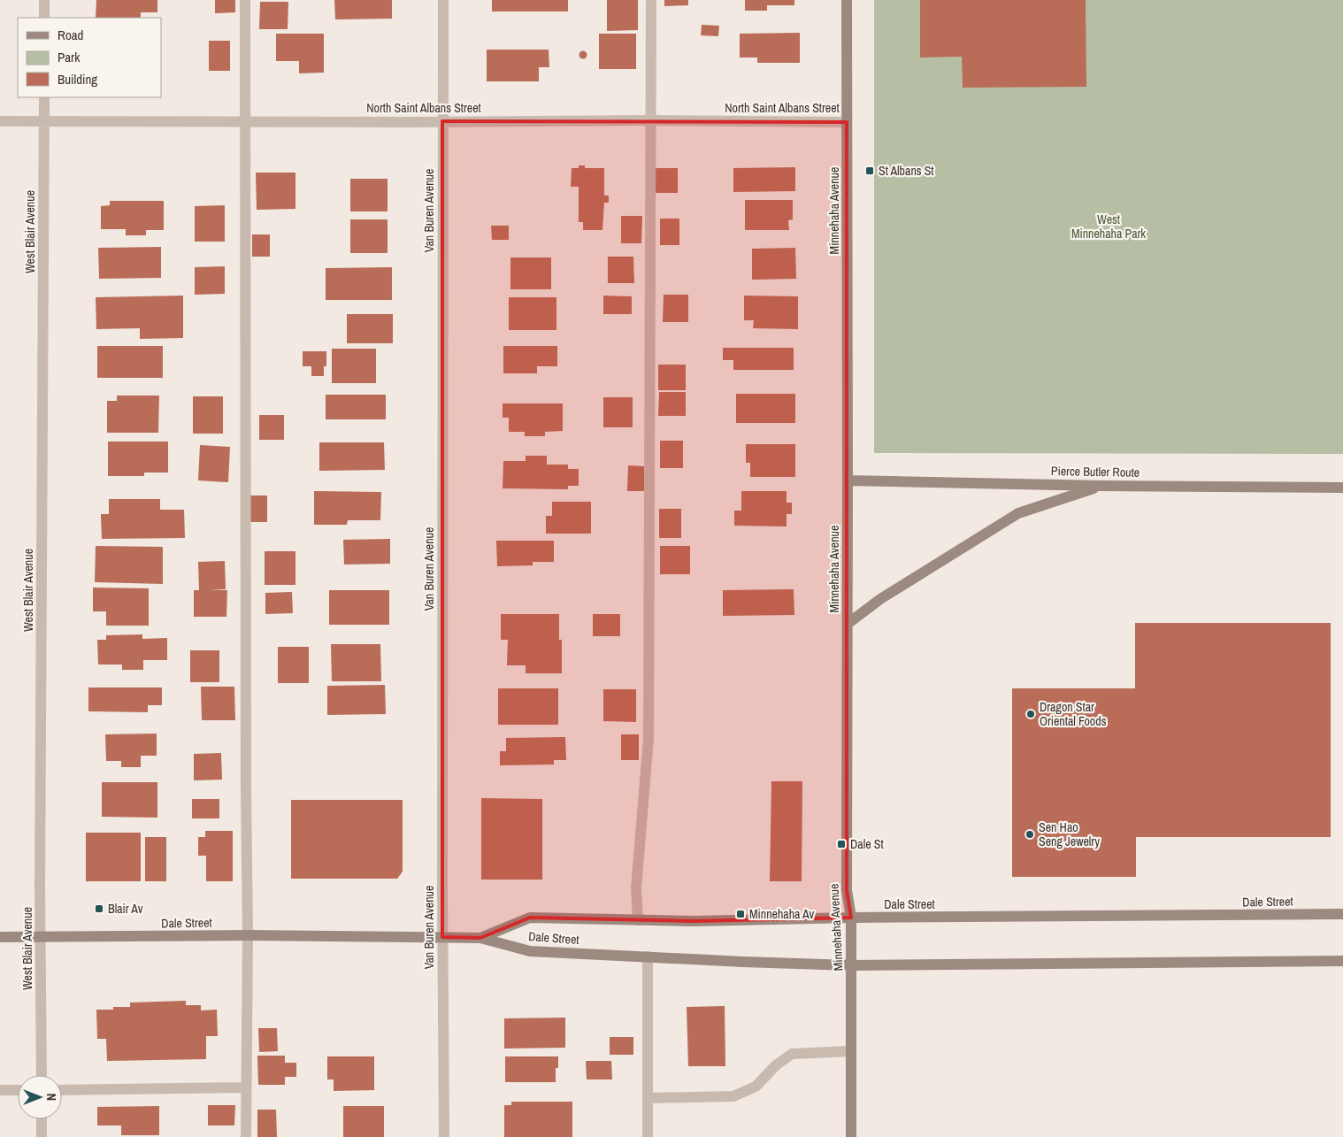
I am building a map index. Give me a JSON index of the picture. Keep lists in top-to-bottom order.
{
  "streets": {
    "main road": ["Minnehaha Avenue", "Pierce Butler Route", "Dale Street"],
    "street": ["North Saint Albans Street", "Van Buren Avenue", "West Blair Avenue"]
  },
  "crossings": [
    ["North Saint Albans Street", "Van Buren Avenue"],
    ["North Saint Albans Street", "Minnehaha Avenue"],
    ["North Saint Albans Street", "West Blair Avenue"],
    ["Van Buren Avenue", "Dale Street"],
    ["Minnehaha Avenue", "Pierce Butler Route"],
    ["Minnehaha Avenue", "Dale Street"],
    ["West Blair Avenue", "Dale Street"]
  ],
  "parks": ["West Minnehaha Park"],
  "places": {
    "transit": [
      "St Albans St",
      "Dale St",
      "Blair Av",
      "Minnehaha Av"
    ],
    "other": ["Dragon Star Oriental Foods", "Sen Hao Seng Jewelry"]
  },
  "legend": ["Road", "Park", "Building"],
  "north": "right"
}
